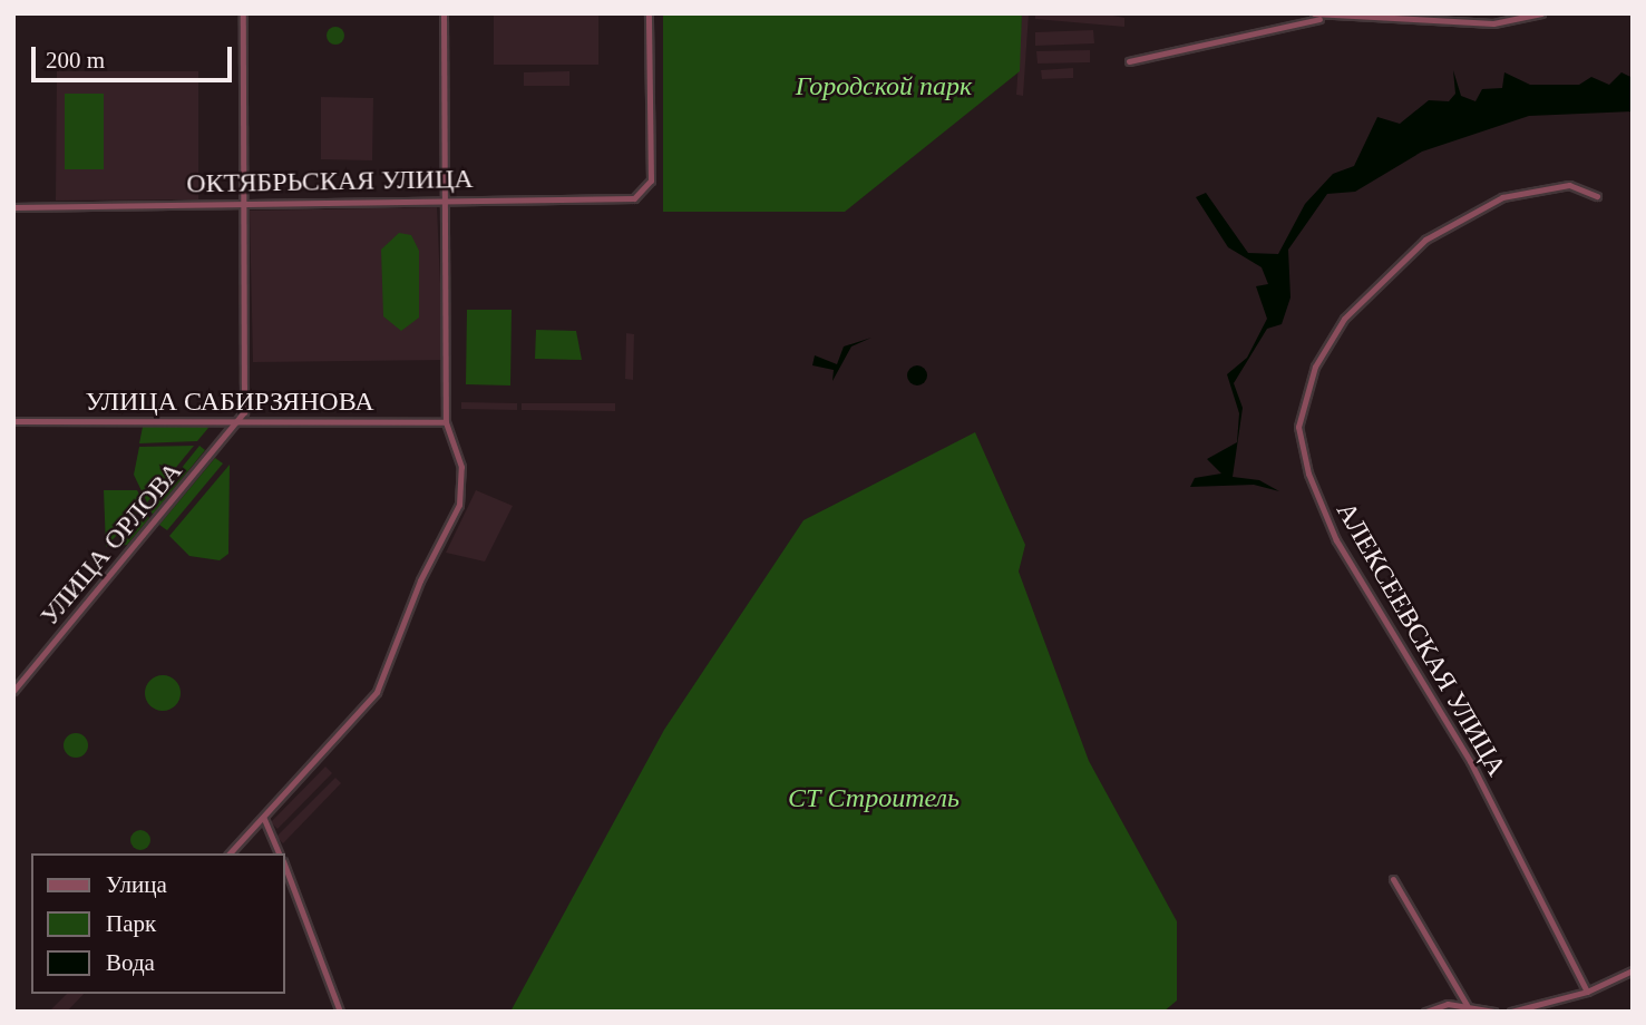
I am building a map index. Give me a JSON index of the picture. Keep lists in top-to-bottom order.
{
  "streets": {
    "street": [
      "ОКТЯБРЬСКАЯ УЛИЦА",
      "УЛИЦА САБИРЗЯНОВА",
      "УЛИЦА ОРЛОВА",
      "АЛЕКСЕЕВСКАЯ УЛИЦА"
    ]
  },
  "crossings": [
    ["УЛИЦА САБИРЗЯНОВА", "УЛИЦА ОРЛОВА"]
  ],
  "parks": ["Городской парк", "СТ Строитель"],
  "legend": ["Улица", "Парк", "Вода"],
  "scale_bar": "200 m"
}
